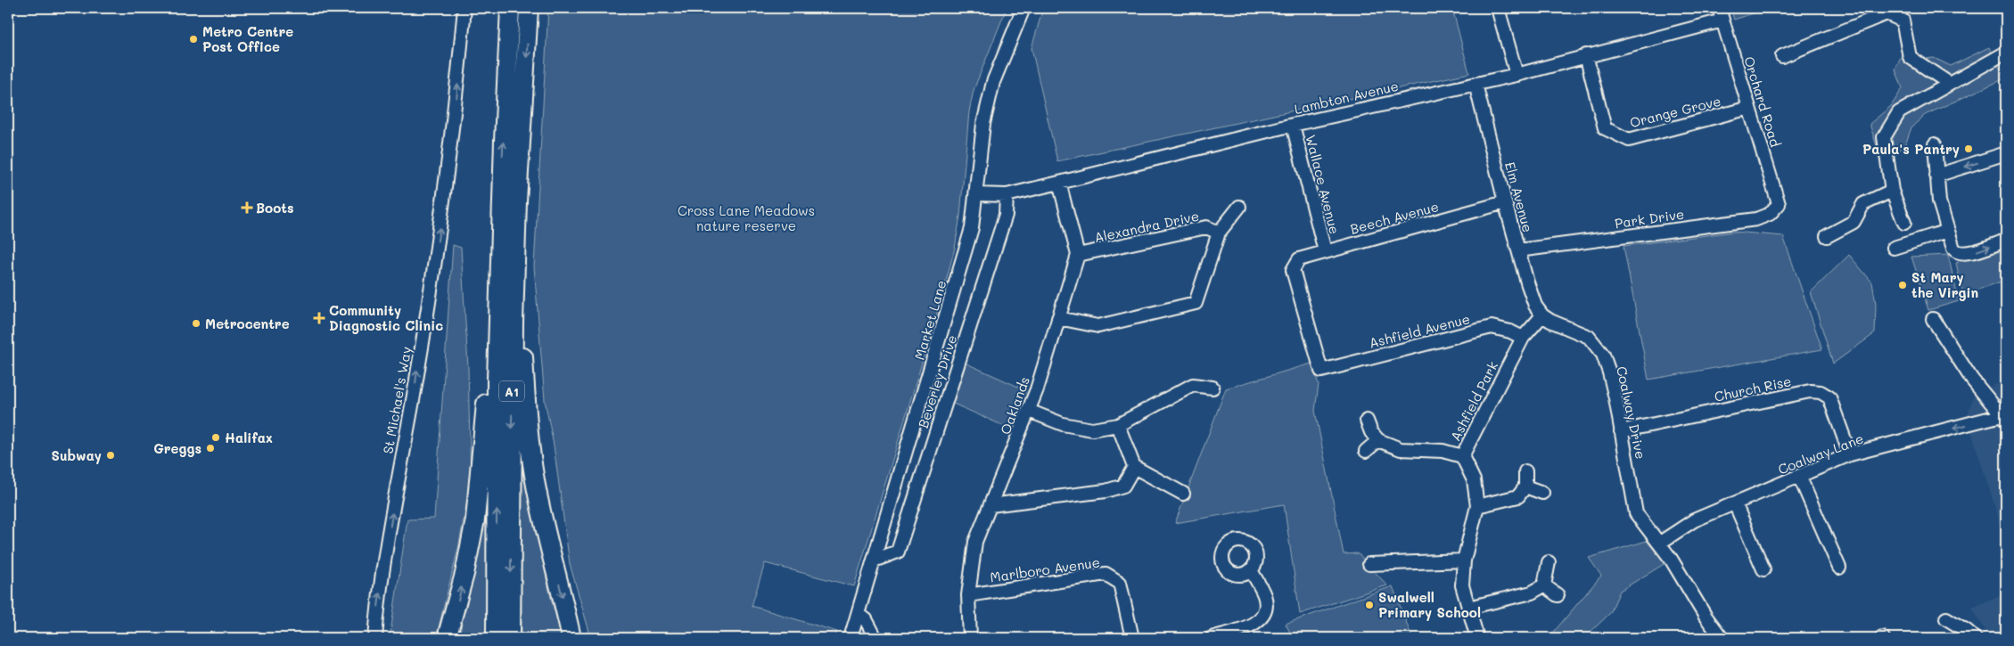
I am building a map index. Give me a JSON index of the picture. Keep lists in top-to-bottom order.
{
  "streets": {
    "highway": ["A1"],
    "street": [
      "Lambton Avenue",
      "Orchard Road",
      "Orange Grove",
      "Wallace Avenue",
      "Elm Avenue",
      "Beech Avenue",
      "Park Drive",
      "Alexandra Drive",
      "Market Lane",
      "Ashfield Avenue",
      "Beverley Drive",
      "Church Rise",
      "St Michael's Way",
      "Ashfield Park",
      "Oaklands",
      "Coalway Drive",
      "Coalway Lane",
      "Marlboro Avenue"
    ]
  },
  "crossings": [
    ["Lambton Avenue", "Orchard Road"],
    ["Lambton Avenue", "Orange Grove"],
    ["Lambton Avenue", "Wallace Avenue"],
    ["Lambton Avenue", "Elm Avenue"],
    ["Lambton Avenue", "Market Lane"],
    ["Lambton Avenue", "Beverley Drive"],
    ["Orchard Road", "Orange Grove"],
    ["Orchard Road", "Park Drive"],
    ["Wallace Avenue", "Beech Avenue"],
    ["Elm Avenue", "Beech Avenue"],
    ["Elm Avenue", "Park Drive"],
    ["Elm Avenue", "Ashfield Park"],
    ["Elm Avenue", "Coalway Drive"],
    ["Beech Avenue", "Ashfield Avenue"],
    ["Alexandra Drive", "Oaklands"],
    ["Market Lane", "Beverley Drive"],
    ["Ashfield Avenue", "Ashfield Park"],
    ["Church Rise", "Coalway Drive"],
    ["Church Rise", "Coalway Lane"],
    ["Ashfield Park", "Coalway Drive"],
    ["Oaklands", "Marlboro Avenue"],
    ["Coalway Drive", "Coalway Lane"]
  ],
  "one_way": ["St Michael's Way", "Coalway Lane"],
  "parks": ["Cross Lane Meadows nature reserve"],
  "places": {
    "other": [
      "Metro Centre Post Office",
      "Paula's Pantry",
      "St Mary the Virgin",
      "Metrocentre",
      "Halifax",
      "Greggs",
      "Subway",
      "Swalwell Primary School"
    ],
    "health": ["Boots", "Community Diagnostic Clinic"]
  }
}
